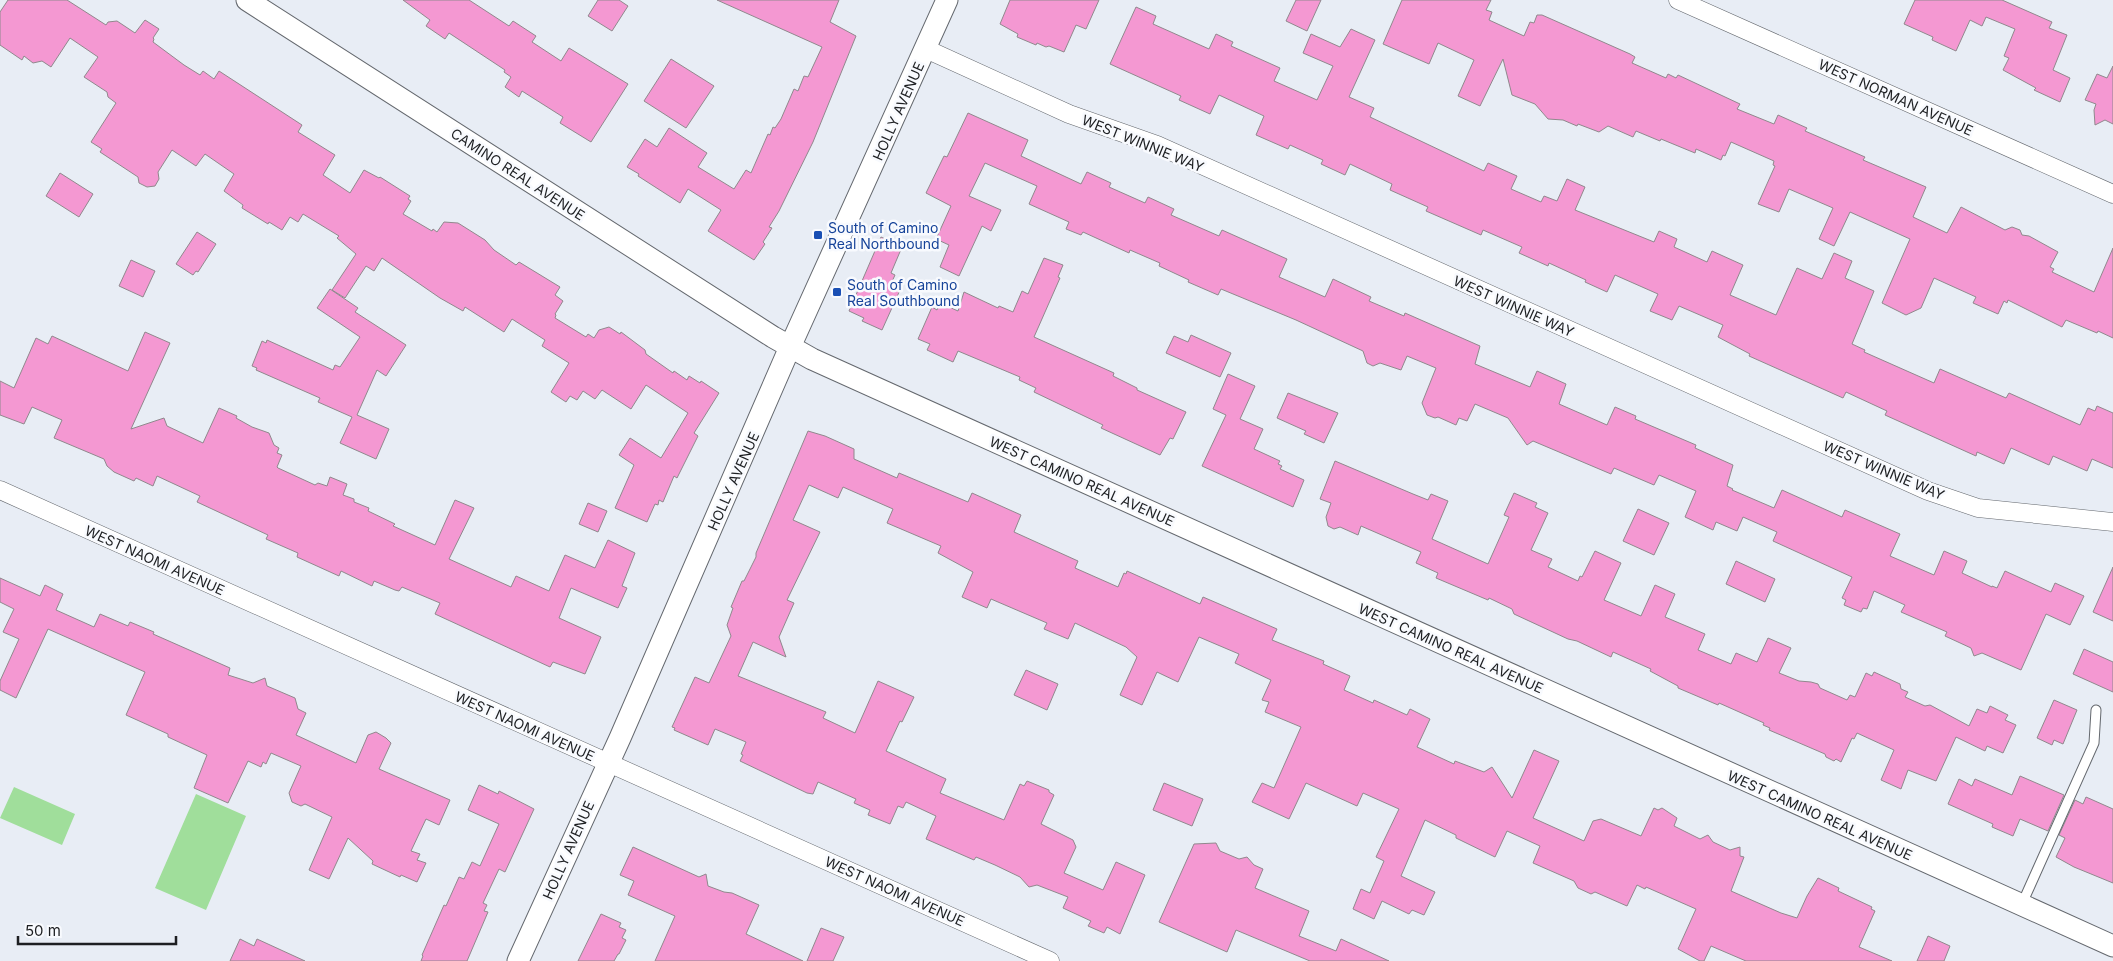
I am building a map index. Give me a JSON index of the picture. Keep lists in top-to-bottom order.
{
  "streets": {
    "street": [
      "WEST NORMAN AVENUE",
      "HOLLY AVENUE",
      "WEST WINNIE WAY",
      "CAMINO REAL AVENUE",
      "WEST CAMINO REAL AVENUE",
      "WEST NAOMI AVENUE"
    ]
  },
  "crossings": [
    ["HOLLY AVENUE", "WEST WINNIE WAY"],
    ["HOLLY AVENUE", "CAMINO REAL AVENUE"],
    ["HOLLY AVENUE", "WEST CAMINO REAL AVENUE"],
    ["HOLLY AVENUE", "WEST NAOMI AVENUE"],
    ["CAMINO REAL AVENUE", "WEST CAMINO REAL AVENUE"]
  ],
  "places": {
    "transit": ["South of Camino Real Northbound", "South of Camino Real Southbound"]
  },
  "scale_bar": "50 m"
}
